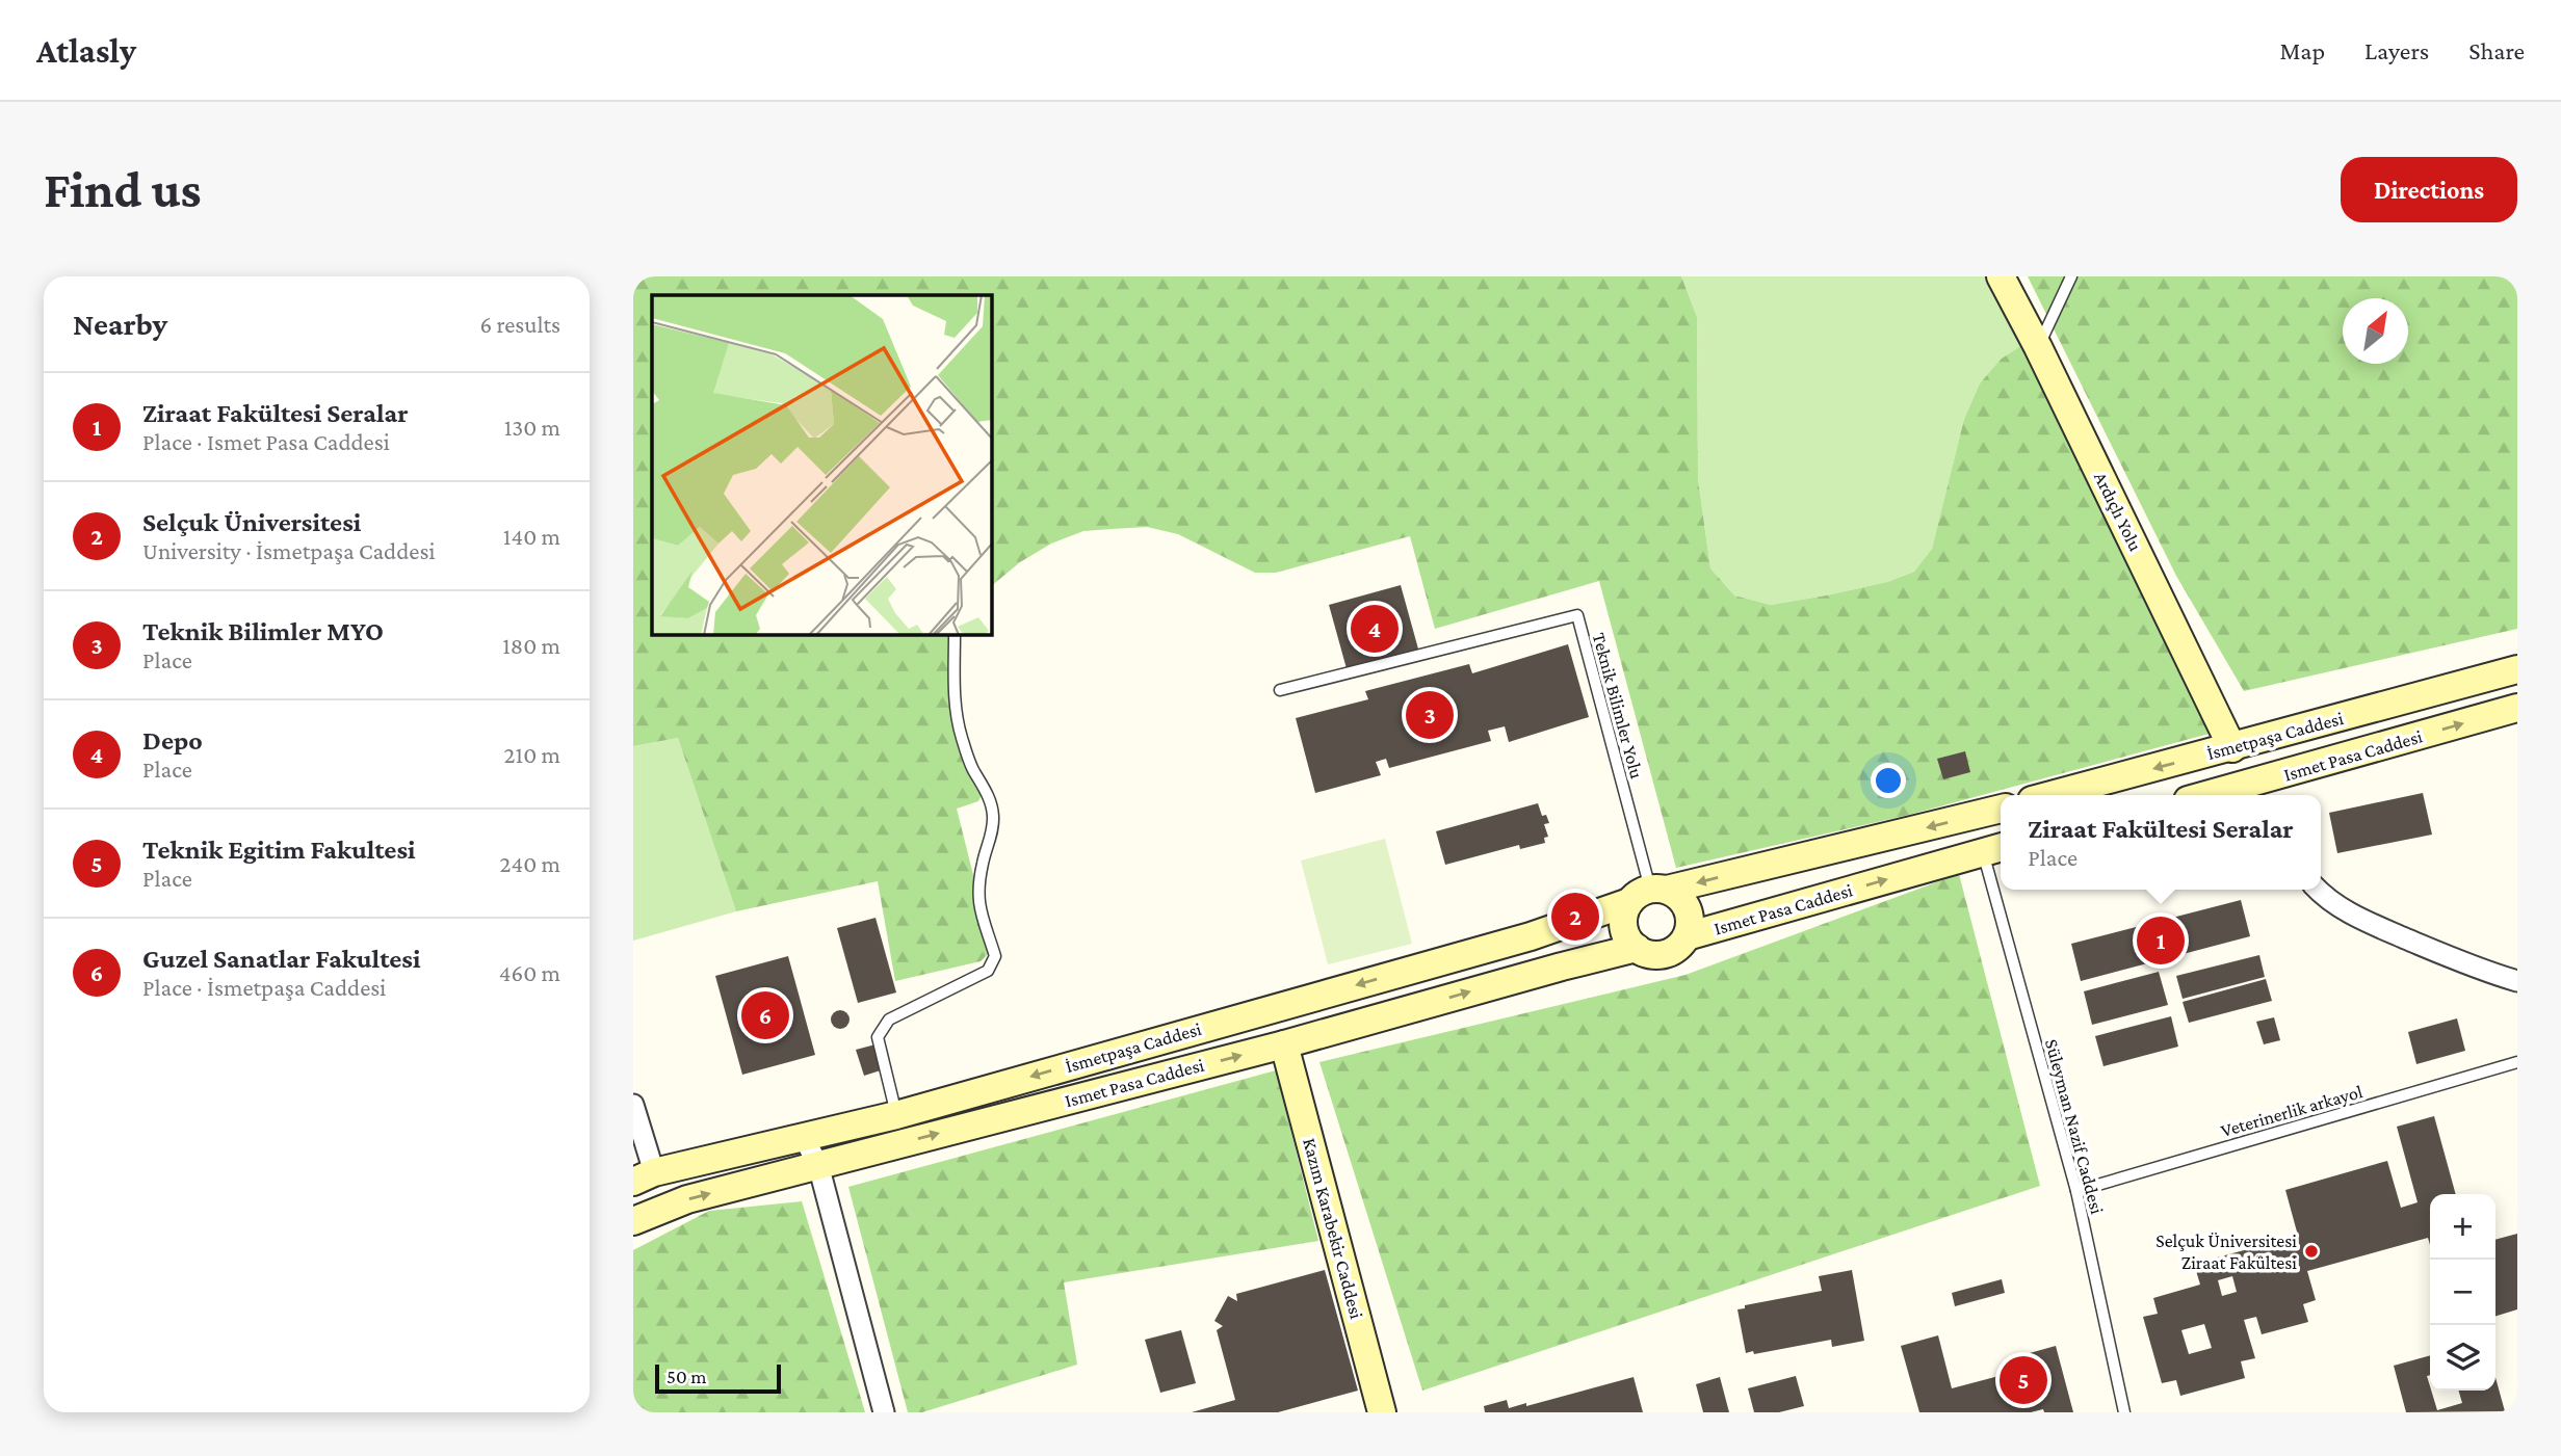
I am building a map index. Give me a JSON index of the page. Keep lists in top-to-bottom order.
{
  "streets": {
    "main road": [
      "Ardıçlı Yolu",
      "İsmetpaşa Caddesi",
      "Ismet Pasa Caddesi",
      "Kazım Karabekir Caddesi"
    ],
    "lane": ["Teknik Bilimler Yolu", "Veterinerlik arkayol", "Süleyman Nazif Caddesi"]
  },
  "crossings": [
    ["Ardıçlı Yolu", "İsmetpaşa Caddesi"],
    ["Teknik Bilimler Yolu", "İsmetpaşa Caddesi"],
    ["Teknik Bilimler Yolu", "Ismet Pasa Caddesi"],
    ["İsmetpaşa Caddesi", "Ismet Pasa Caddesi"],
    ["Ismet Pasa Caddesi", "Süleyman Nazif Caddesi"],
    ["Ismet Pasa Caddesi", "Kazım Karabekir Caddesi"],
    ["Veterinerlik arkayol", "Süleyman Nazif Caddesi"]
  ],
  "one_way": ["İsmetpaşa Caddesi", "Ismet Pasa Caddesi"],
  "places": ["Selçuk Üniversitesi Ziraat Fakültesi"],
  "scale_bar": "50 m",
  "north": "top right",
  "page": {
    "header": "Atlasly",
    "nav": ["Map", "Layers", "Share"],
    "buttons": "Directions",
    "title": "Find us",
    "heading": ["Nearby", "6 results"],
    "list": [
      {
        "mark": "1",
        "name": "Ziraat Fakültesi Seralar",
        "note": "Place · Ismet Pasa Caddesi",
        "value": "130 m"
      },
      {
        "mark": "2",
        "name": "Selçuk Üniversitesi",
        "note": "University · İsmetpaşa Caddesi",
        "value": "140 m"
      },
      {
        "mark": "3",
        "name": "Teknik Bilimler MYO",
        "note": "Place",
        "value": "180 m"
      },
      {
        "mark": "4",
        "name": "Depo",
        "note": "Place",
        "value": "210 m"
      },
      {
        "mark": "5",
        "name": "Teknik Egitim Fakultesi",
        "note": "Place",
        "value": "240 m"
      },
      {
        "mark": "6",
        "name": "Guzel Sanatlar Fakultesi",
        "note": "Place · İsmetpaşa Caddesi",
        "value": "460 m"
      }
    ],
    "pins": [
      "4",
      "3",
      "2",
      "1",
      "6",
      "5"
    ],
    "popup": ["Ziraat Fakültesi Seralar", "Place"],
    "map_buttons": ["+", "−"],
    "scale": "50 m"
  }
}
